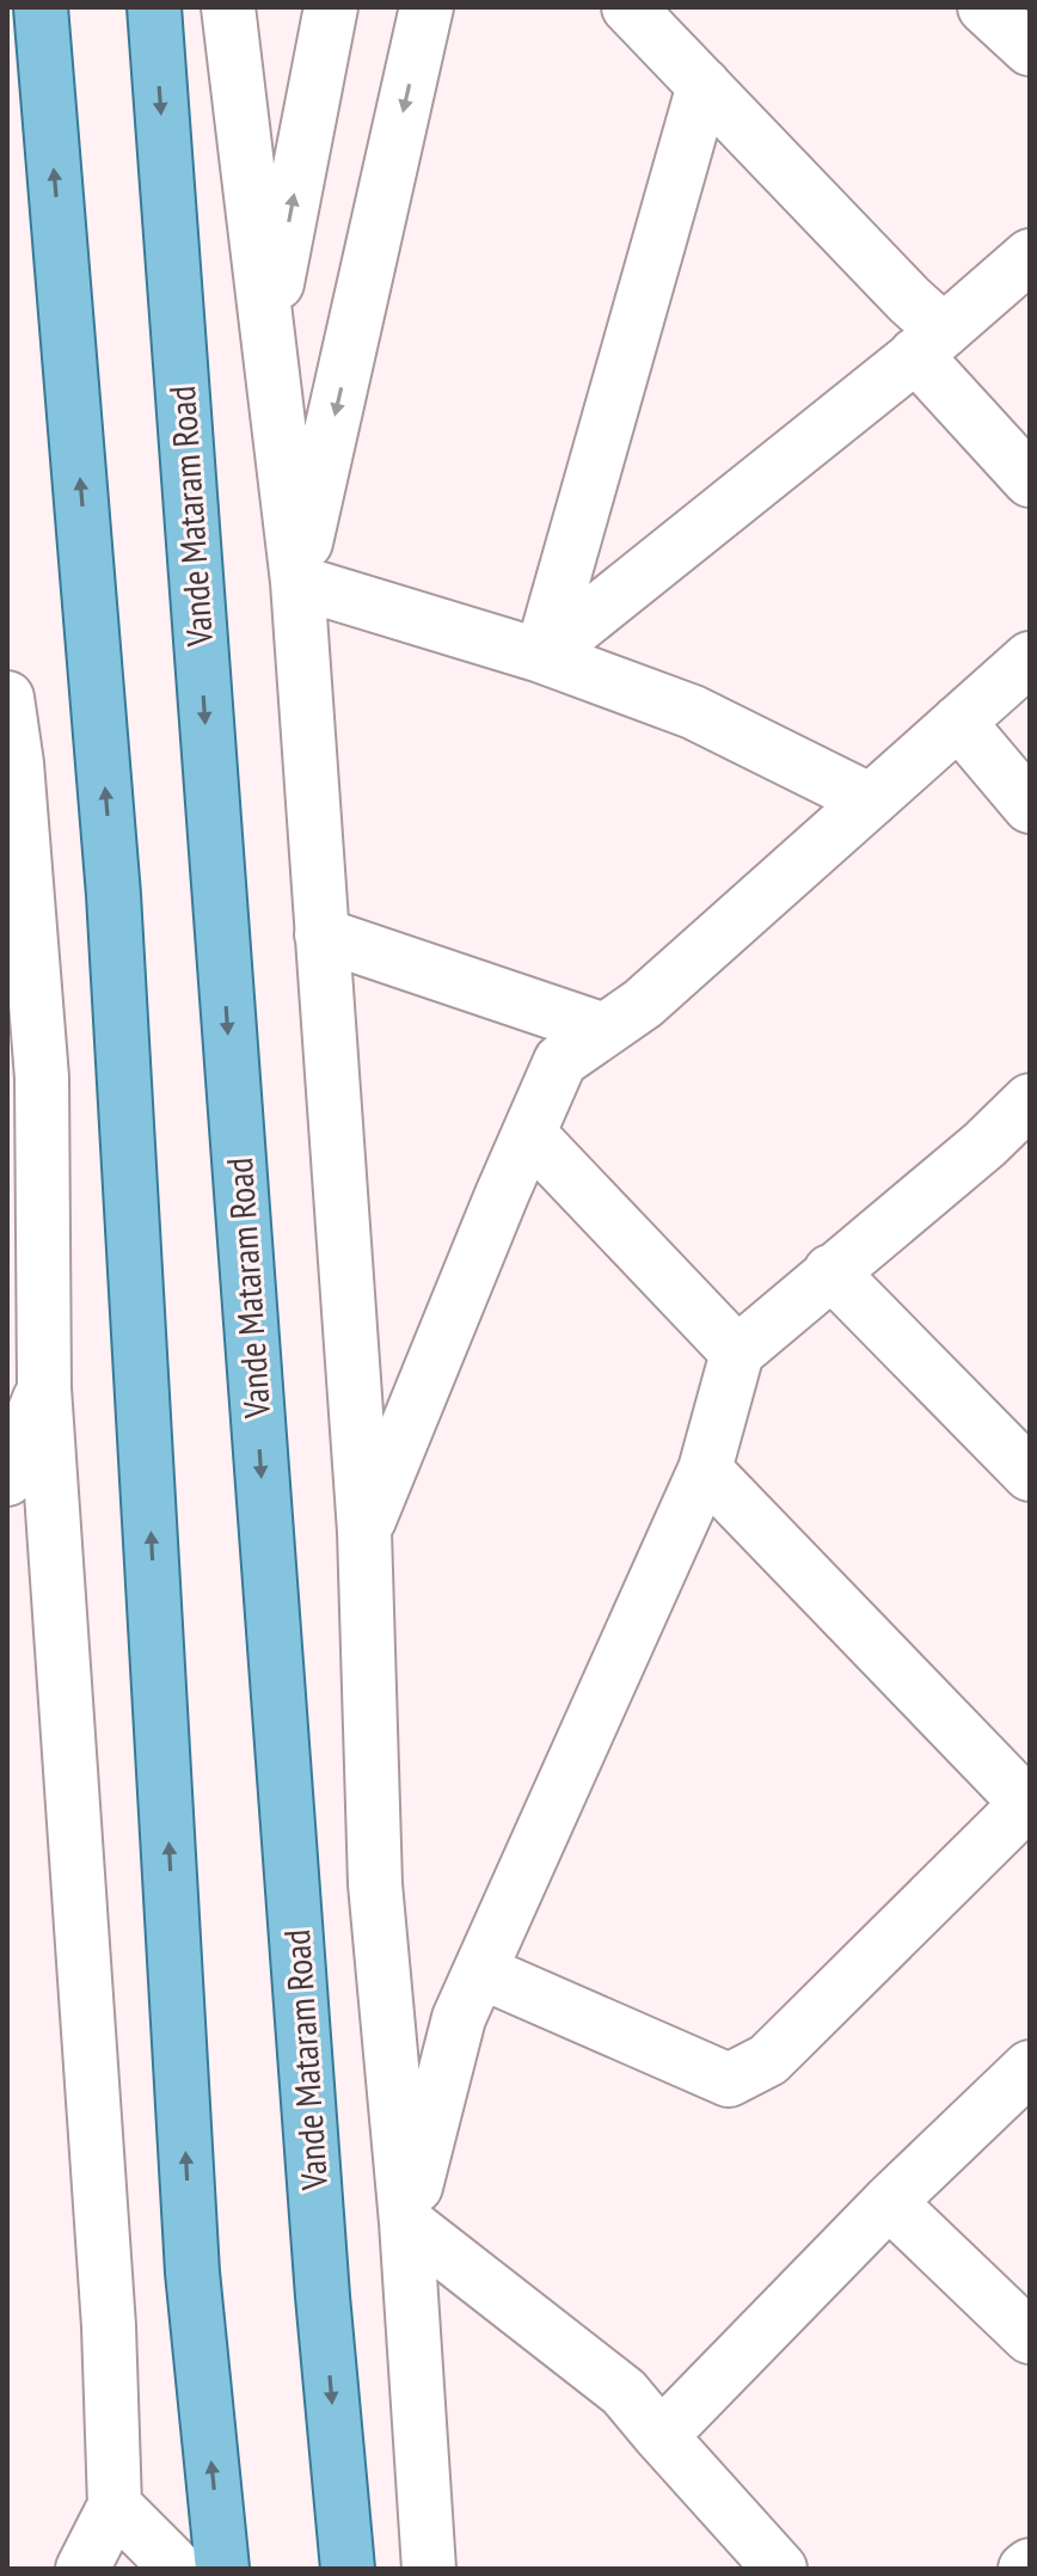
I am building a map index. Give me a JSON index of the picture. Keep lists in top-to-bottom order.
{
  "streets": {
    "main road": ["Vande Mataram Road"]
  }
}
